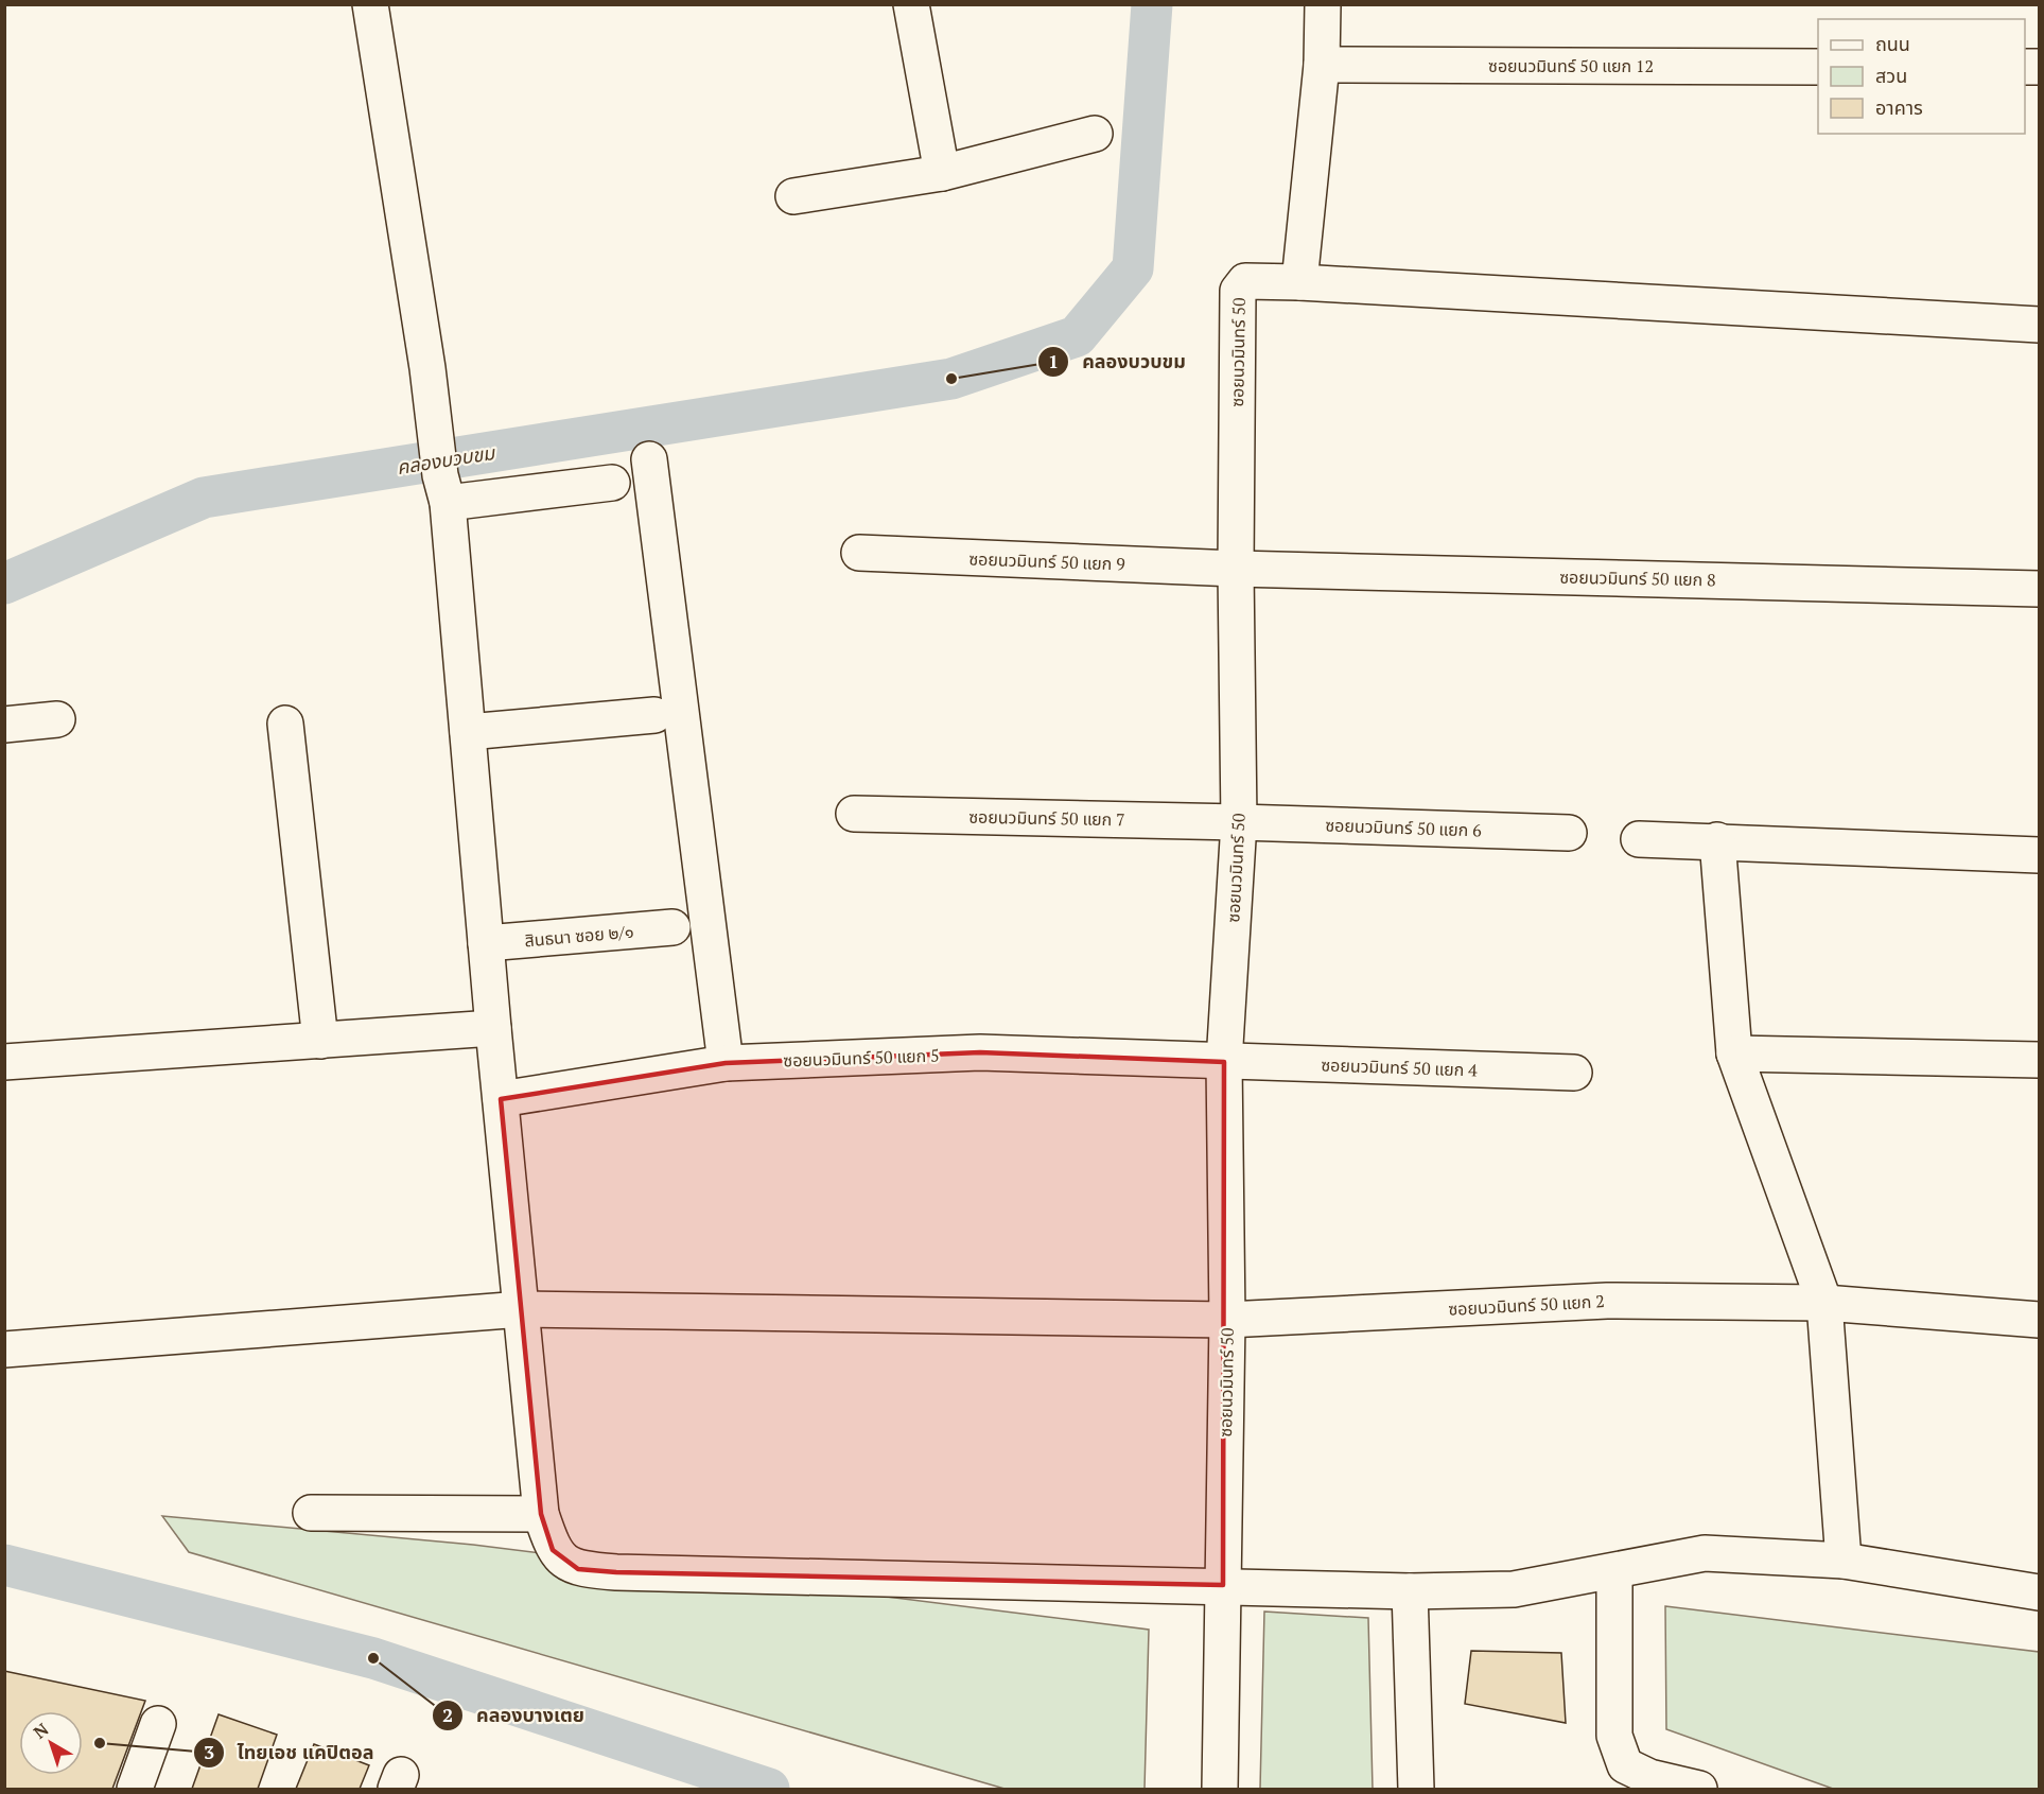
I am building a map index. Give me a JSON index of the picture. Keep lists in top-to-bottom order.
{
  "streets": {
    "street": [
      "ซอยนวมินทร์ 50 แยก 12",
      "ซอยนวมินทร์ 50",
      "ซอยนวมินทร์ 50 แยก 9",
      "ซอยนวมินทร์ 50 แยก 8",
      "ซอยนวมินทร์ 50 แยก 7",
      "ซอยนวมินทร์ 50 แยก 6",
      "สินธนา ซอย ๒/๑",
      "ซอยนวมินทร์ 50 แยก 5",
      "ซอยนวมินทร์ 50 แยก 4",
      "ซอยนวมินทร์ 50 แยก 2"
    ]
  },
  "crossings": [
    ["ซอยนวมินทร์ 50", "ซอยนวมินทร์ 50 แยก 9"],
    ["ซอยนวมินทร์ 50", "ซอยนวมินทร์ 50 แยก 8"],
    ["ซอยนวมินทร์ 50", "ซอยนวมินทร์ 50 แยก 7"],
    ["ซอยนวมินทร์ 50", "ซอยนวมินทร์ 50 แยก 6"],
    ["ซอยนวมินทร์ 50", "ซอยนวมินทร์ 50 แยก 5"],
    ["ซอยนวมินทร์ 50", "ซอยนวมินทร์ 50 แยก 4"],
    ["ซอยนวมินทร์ 50", "ซอยนวมินทร์ 50 แยก 2"],
    ["ซอยนวมินทร์ 50 แยก 9", "ซอยนวมินทร์ 50 แยก 8"],
    ["ซอยนวมินทร์ 50 แยก 7", "ซอยนวมินทร์ 50 แยก 6"],
    ["ซอยนวมินทร์ 50 แยก 5", "ซอยนวมินทร์ 50 แยก 4"]
  ],
  "water": ["คลองบวบขม"],
  "places": ["คลองบวบขม", "คลองบางเตย", "ไทยเอช แคปิตอล"],
  "legend": ["ถนน", "สวน", "อาคาร"],
  "north": "top left"
}
